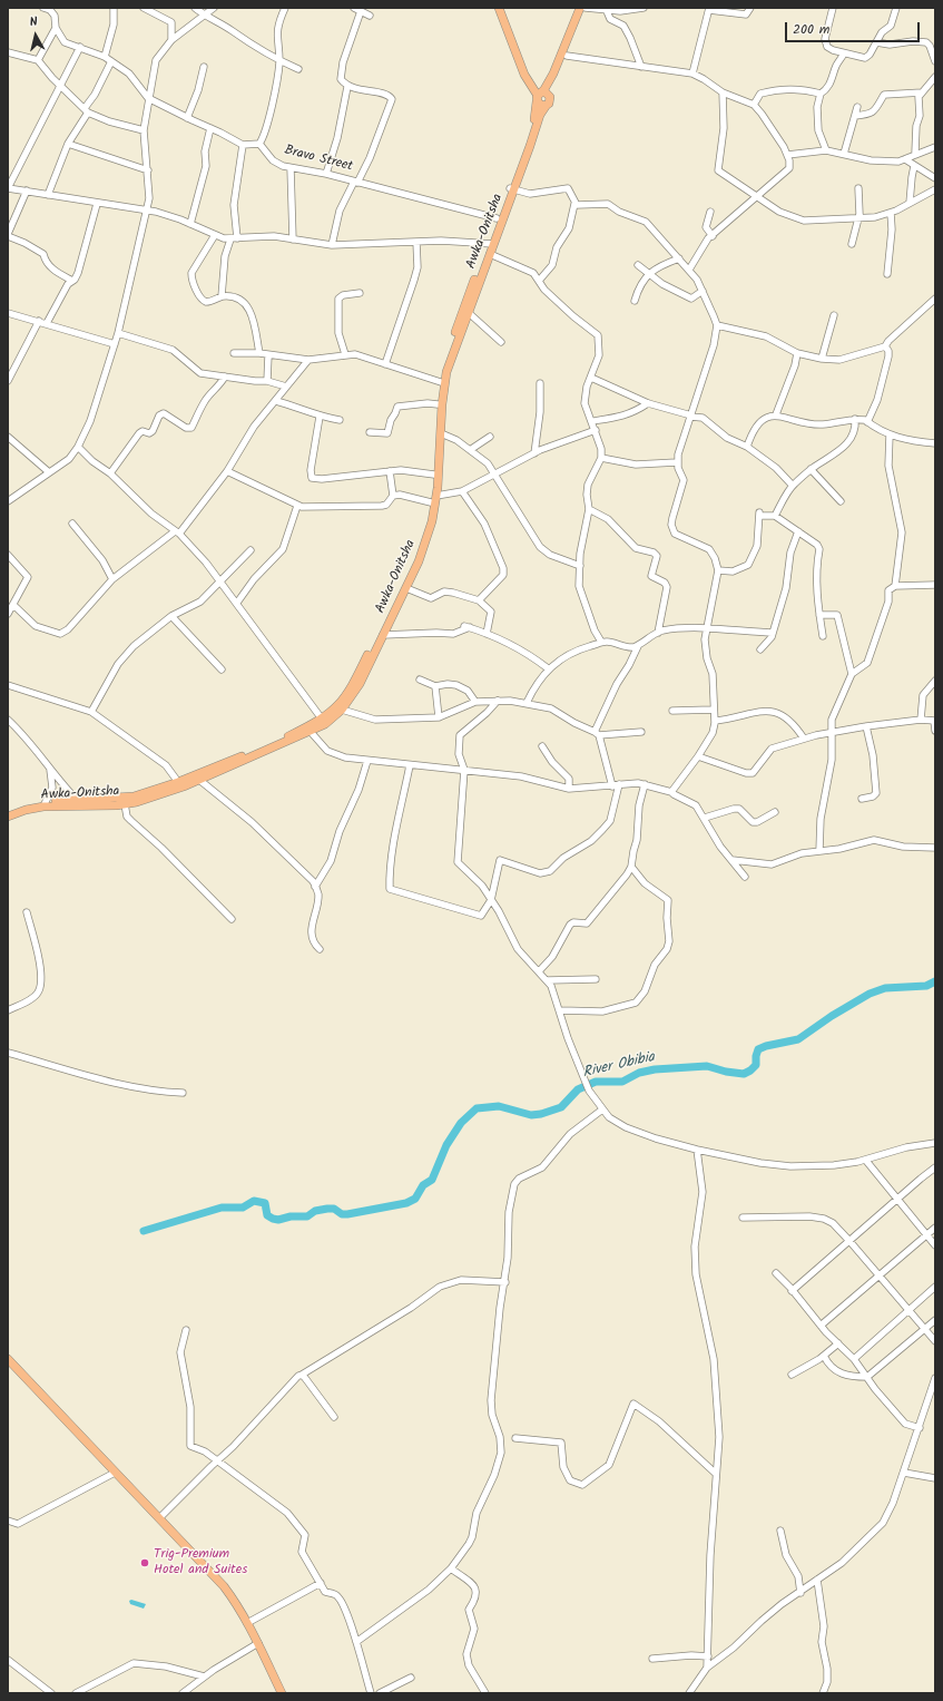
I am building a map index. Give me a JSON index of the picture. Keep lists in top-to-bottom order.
{
  "streets": {
    "main road": ["Awka-Onitsha"],
    "street": ["Bravo Street"]
  },
  "crossings": [
    ["Bravo Street", "Awka-Onitsha"]
  ],
  "water": ["River Obibia"],
  "places": ["Trig-Premium Hotel and Suites"],
  "scale_bar": "200 m",
  "north": "top"
}
